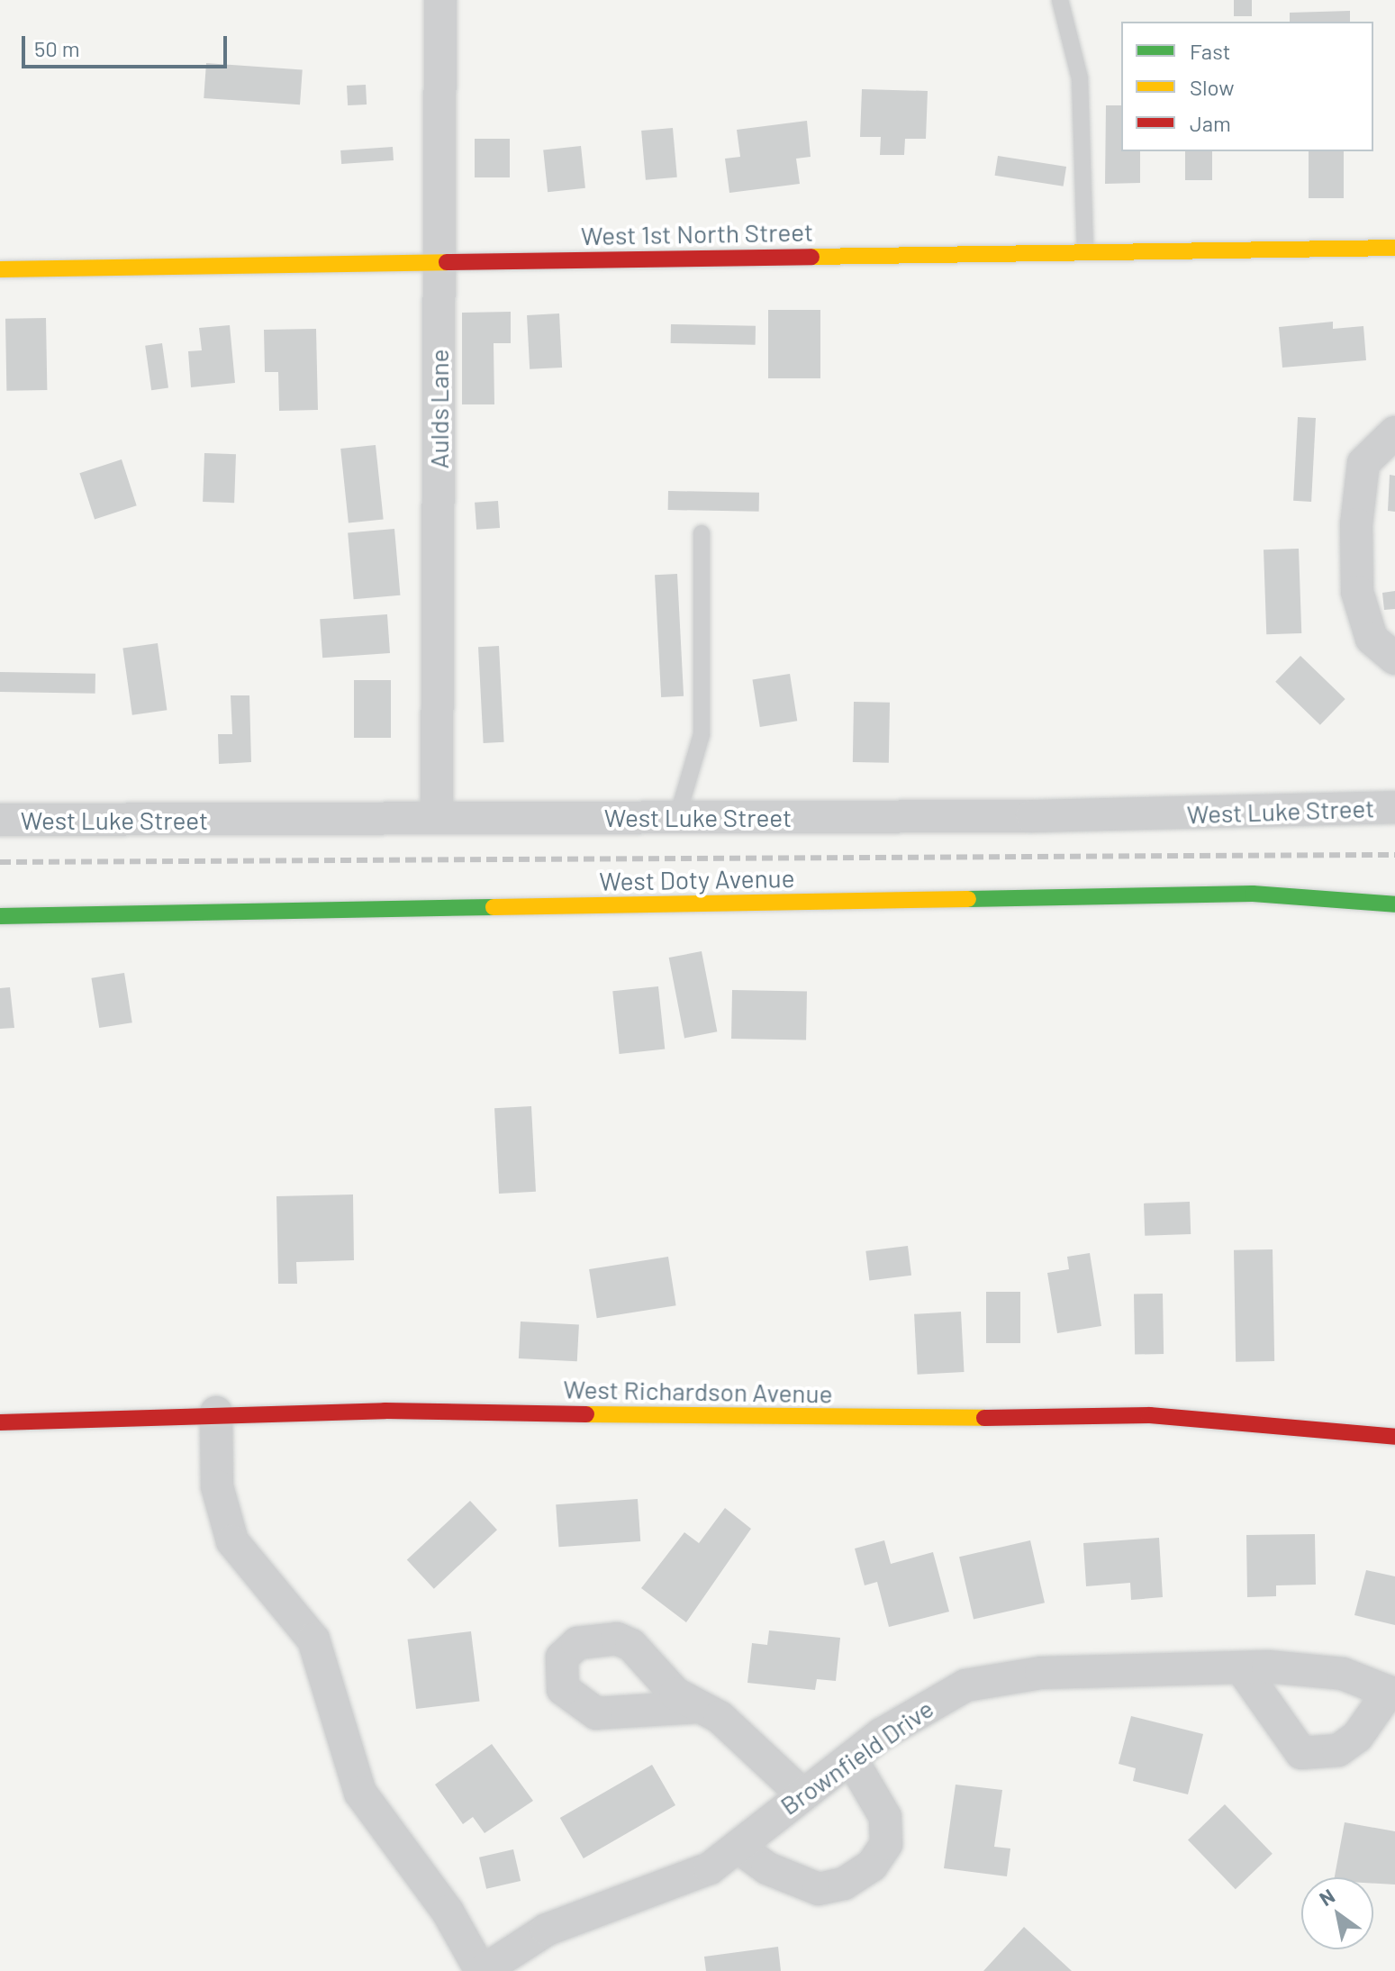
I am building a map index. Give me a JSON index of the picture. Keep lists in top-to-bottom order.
{
  "streets": {
    "street": [
      "West 1st North Street",
      "Aulds Lane",
      "West Luke Street",
      "West Doty Avenue",
      "West Richardson Avenue",
      "Brownfield Drive"
    ]
  },
  "crossings": [
    ["West 1st North Street", "Aulds Lane"],
    ["Aulds Lane", "West Luke Street"]
  ],
  "legend": ["Fast", "Slow", "Jam"],
  "scale_bar": "50 m",
  "north": "top left"
}
